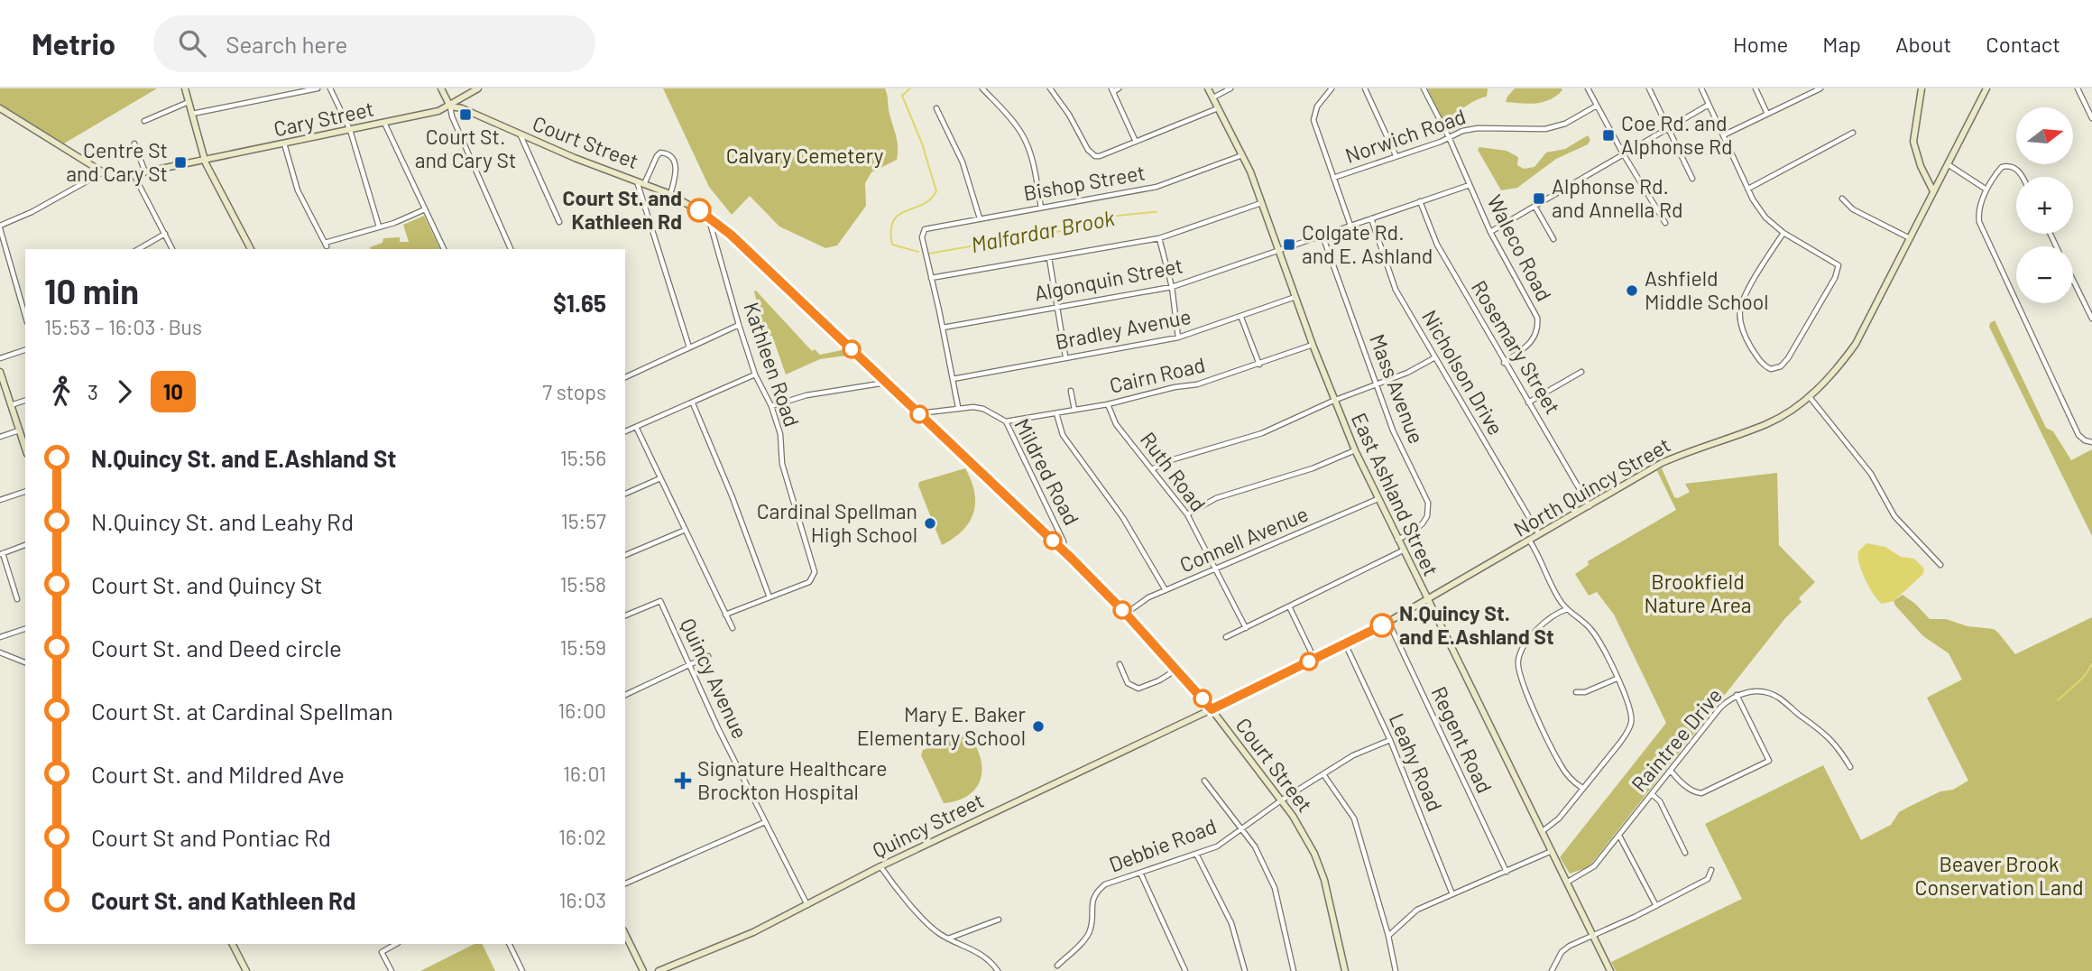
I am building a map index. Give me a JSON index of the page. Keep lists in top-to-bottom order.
{
  "streets": {
    "main road": [
      "Cary Street",
      "Court Street",
      "North Quincy Street",
      "East Ashland Street",
      "Quincy Street"
    ],
    "street": [
      "Norwich Road",
      "Bishop Street",
      "Waleco Road",
      "Algonquin Street",
      "Bradley Avenue",
      "Rosemary Street",
      "Kathleen Road",
      "Nicholson Drive",
      "Cairn Road",
      "Mass Avenue",
      "Mildred Road",
      "Ruth Road",
      "Connell Avenue",
      "Quincy Avenue",
      "Regent Road",
      "Raintree Drive",
      "Leahy Road",
      "Debbie Road"
    ]
  },
  "crossings": [
    ["Cary Street", "Court Street"],
    ["Norwich Road", "Waleco Road"],
    ["Court Street", "Kathleen Road"],
    ["Court Street", "Mildred Road"],
    ["Court Street", "North Quincy Street"],
    ["Court Street", "Connell Avenue"],
    ["Court Street", "Quincy Street"],
    ["Court Street", "Debbie Road"],
    ["Bishop Street", "East Ashland Street"],
    ["Waleco Road", "Algonquin Street"],
    ["Waleco Road", "Rosemary Street"],
    ["Algonquin Street", "Rosemary Street"],
    ["Algonquin Street", "Nicholson Drive"],
    ["Algonquin Street", "Mass Avenue"],
    ["Algonquin Street", "East Ashland Street"],
    ["Bradley Avenue", "East Ashland Street"],
    ["Rosemary Street", "North Quincy Street"],
    ["Nicholson Drive", "North Quincy Street"],
    ["Cairn Road", "Mildred Road"],
    ["Cairn Road", "Ruth Road"],
    ["Cairn Road", "East Ashland Street"],
    ["Mass Avenue", "East Ashland Street"],
    ["Ruth Road", "Connell Avenue"],
    ["North Quincy Street", "East Ashland Street"],
    ["North Quincy Street", "Regent Road"],
    ["North Quincy Street", "Leahy Road"],
    ["North Quincy Street", "Quincy Street"],
    ["East Ashland Street", "Connell Avenue"],
    ["East Ashland Street", "Raintree Drive"],
    ["Quincy Avenue", "Quincy Street"],
    ["Leahy Road", "Debbie Road"]
  ],
  "water": ["Malfardar Brook"],
  "parks": ["Calvary Cemetery", "Brookfield Nature Area", "Beaver Brook Conservation Land"],
  "places": {
    "transit": [
      "Court St. and Cary St",
      "Coe Rd. and Alphonse Rd",
      "Centre St and Cary St",
      "Alphonse Rd. and Annella Rd",
      "Colgate Rd. and E. Ashland"
    ],
    "other": [
      "Court St. and Kathleen Rd",
      "Ashfield Middle School",
      "Cardinal Spellman High School",
      "N.Quincy St. and E.Ashland St",
      "Mary E. Baker Elementary School"
    ],
    "health": ["Signature Healthcare Brockton Hospital"]
  },
  "lines": ["bus line 10"],
  "north": "right",
  "page": {
    "header": "Metrio",
    "search": "Search here",
    "nav": [
      "Home",
      "Map",
      "About",
      "Contact"
    ],
    "map_buttons": ["+", "−"],
    "heading": ["10 min", "15:53 – 16:03 · Bus", "$1.65"],
    "legs": ["3", "10", "7 stops"],
    "list": [
      {
        "name": "N.Quincy St. and E.Ashland St",
        "value": "15:56"
      },
      {
        "name": "N.Quincy St. and Leahy Rd",
        "value": "15:57"
      },
      {
        "name": "Court St. and Quincy St",
        "value": "15:58"
      },
      {
        "name": "Court St. and Deed circle",
        "value": "15:59"
      },
      {
        "name": "Court St. at Cardinal Spellman",
        "value": "16:00"
      },
      {
        "name": "Court St. and Mildred Ave",
        "value": "16:01"
      },
      {
        "name": "Court St and Pontiac Rd",
        "value": "16:02"
      },
      {
        "name": "Court St. and Kathleen Rd",
        "value": "16:03"
      }
    ]
  }
}
